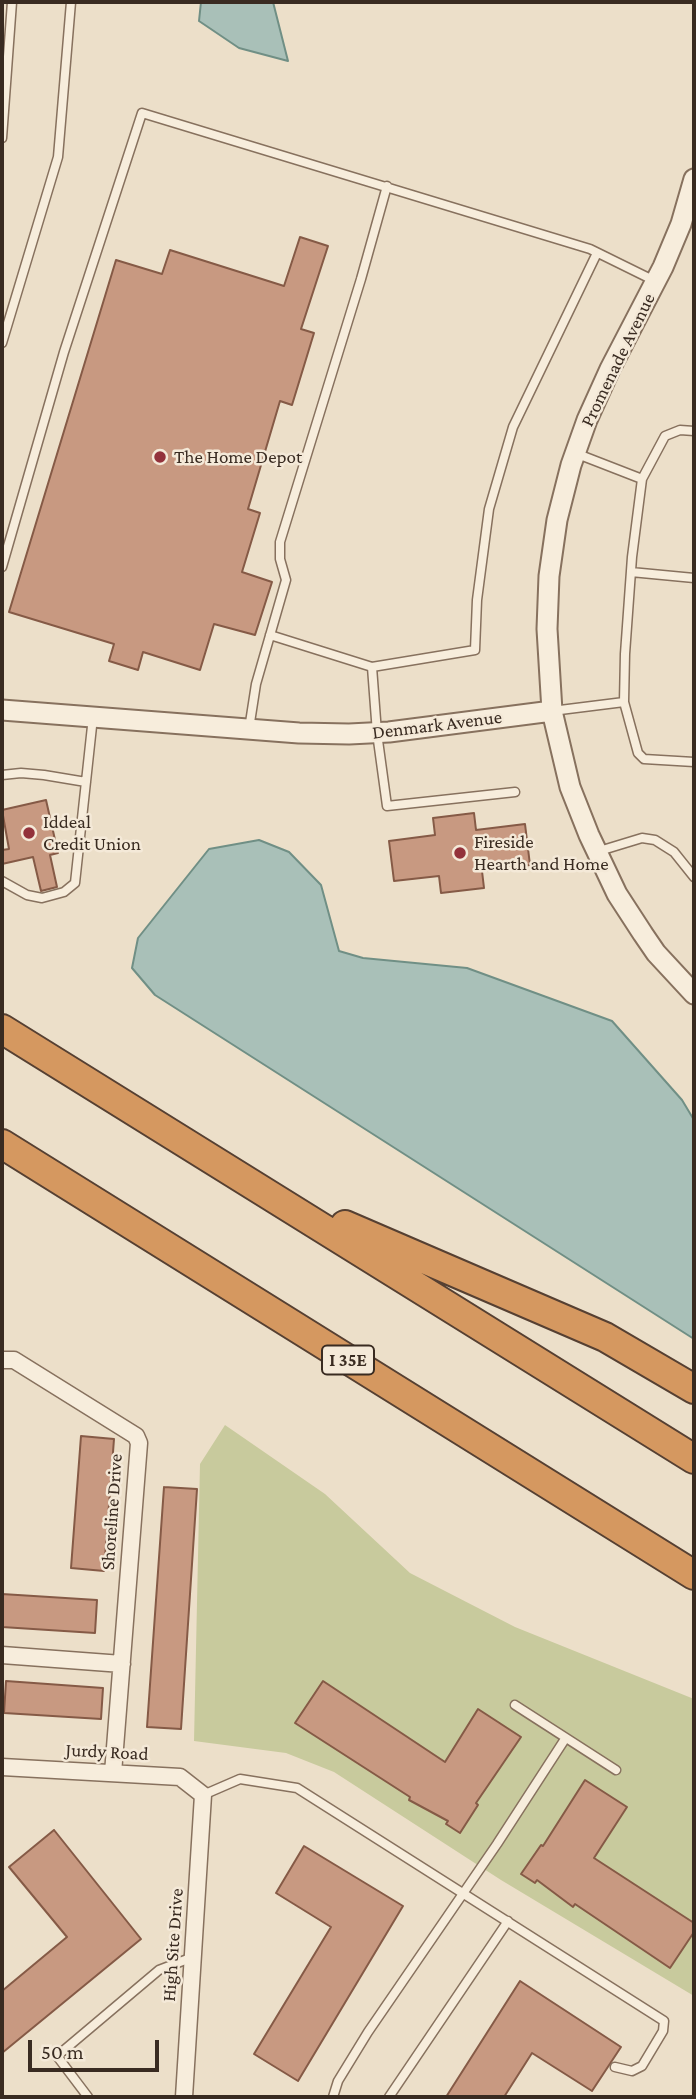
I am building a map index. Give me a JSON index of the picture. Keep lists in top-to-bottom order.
{
  "streets": {
    "highway": ["I 35E"],
    "street": [
      "Promenade Avenue",
      "Denmark Avenue",
      "Shoreline Drive",
      "Jurdy Road",
      "High Site Drive"
    ]
  },
  "crossings": [
    ["Promenade Avenue", "Denmark Avenue"],
    ["Shoreline Drive", "Jurdy Road"],
    ["Jurdy Road", "High Site Drive"]
  ],
  "places": ["The Home Depot", "Iddeal Credit Union", "Fireside Hearth and Home"],
  "scale_bar": "50 m"
}
